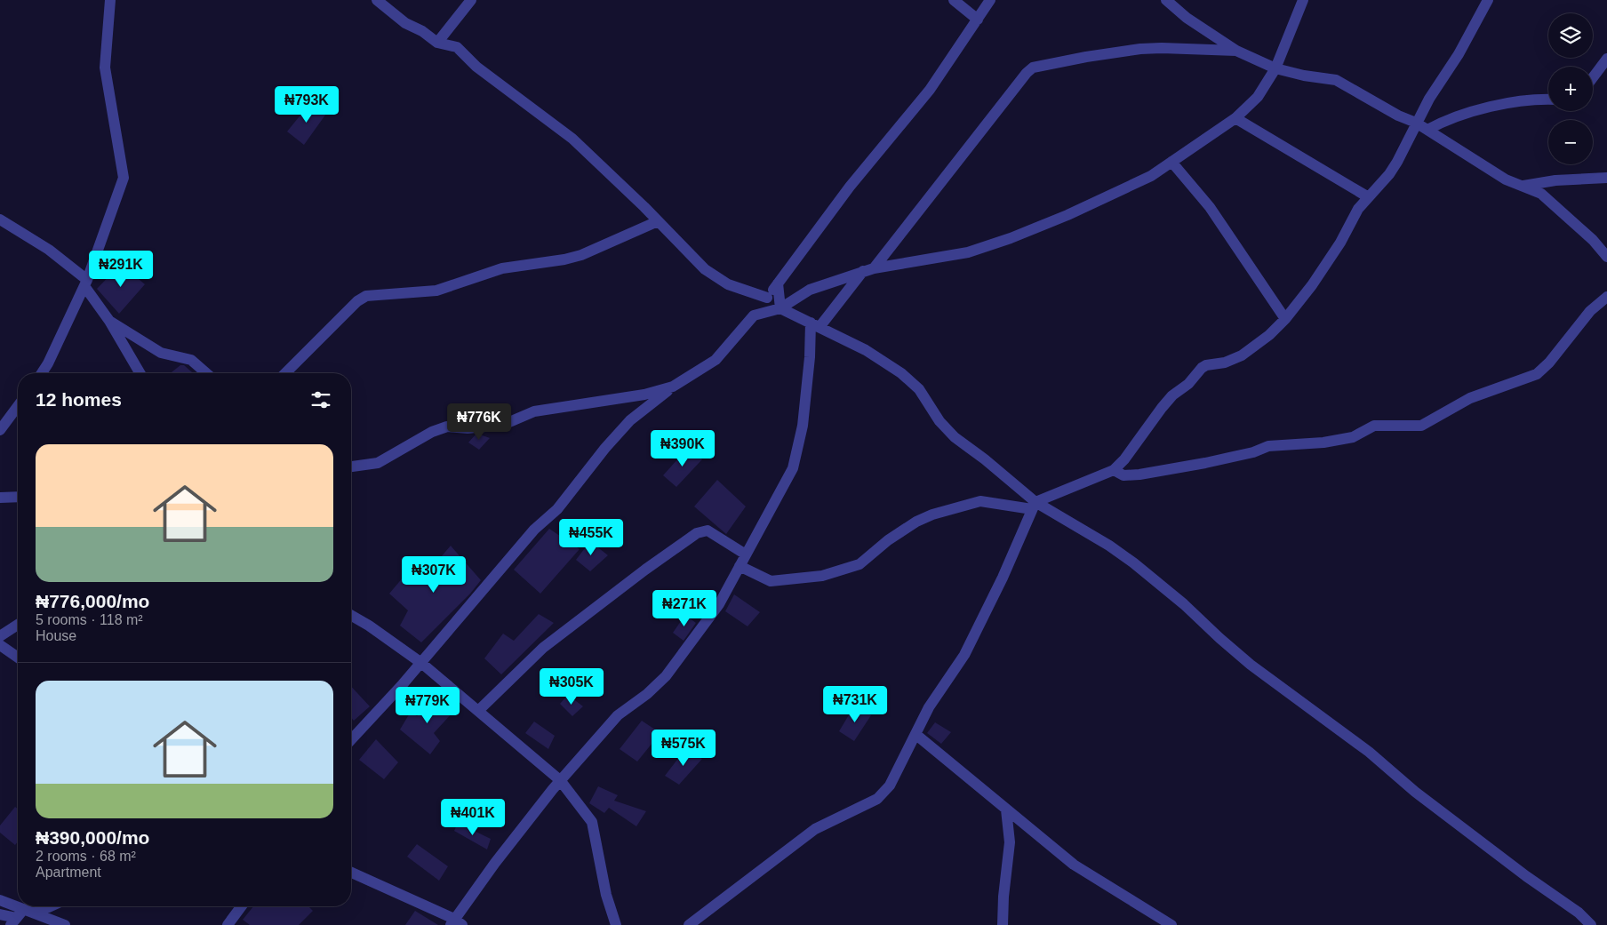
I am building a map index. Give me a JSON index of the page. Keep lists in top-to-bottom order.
{
  "page": {
    "map_buttons": ["+", "−"],
    "price": [
      "₦793K",
      "₦291K",
      "₦776K",
      "₦390K",
      "₦455K",
      "₦307K",
      "₦271K",
      "₦305K",
      "₦731K",
      "₦779K",
      "₦575K",
      "₦401K"
    ],
    "heading": "12 homes",
    "list": [
      {
        "name": "₦776,000/mo",
        "note": "5 rooms · 118 m² · House"
      },
      {
        "name": "₦390,000/mo",
        "note": "2 rooms · 68 m² · Apartment"
      }
    ]
  }
}
